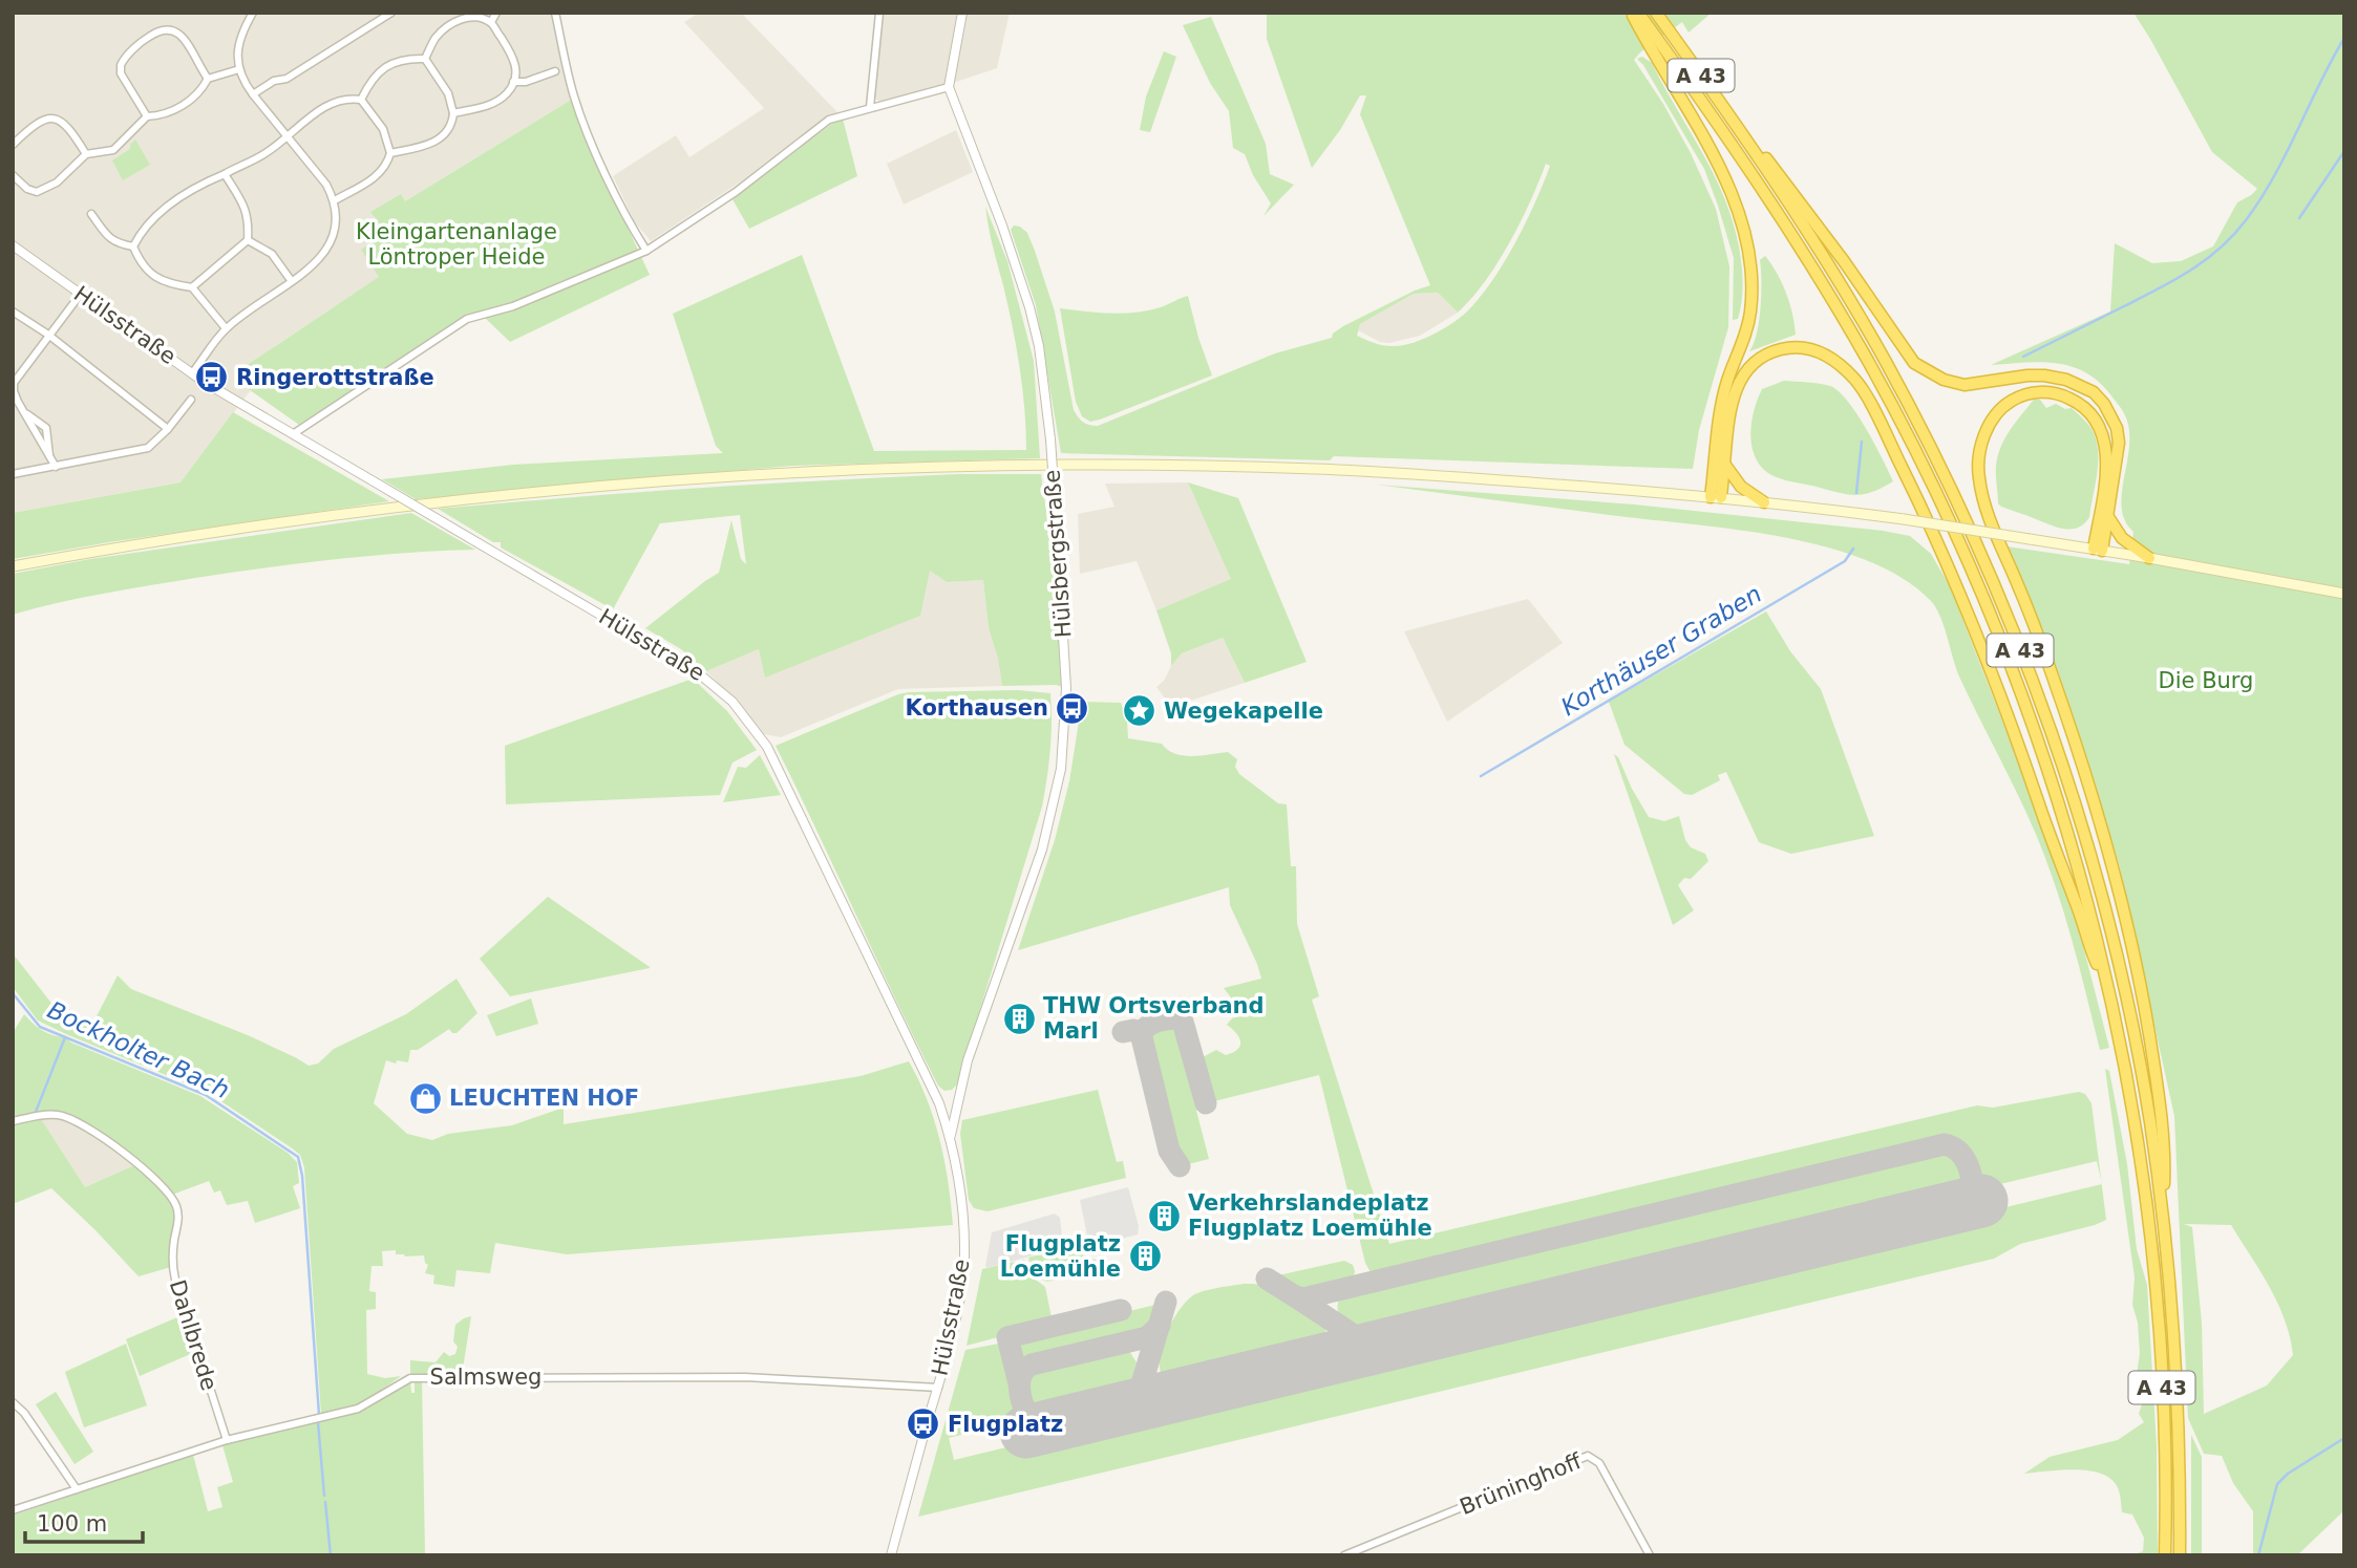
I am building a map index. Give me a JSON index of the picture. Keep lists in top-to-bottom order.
{
  "streets": {
    "highway": ["A 43"],
    "street": [
      "Hülsstraße",
      "Hülsbergstraße",
      "Dahlbrede",
      "Salmsweg",
      "Brüninghoff"
    ]
  },
  "crossings": [
    ["Hülsstraße", "Hülsbergstraße"],
    ["Hülsstraße", "Salmsweg"],
    ["Dahlbrede", "Salmsweg"]
  ],
  "water": ["Korthäuser Graben", "Bockholter Bach"],
  "parks": ["Kleingartenanlage Löntroper Heide", "Die Burg"],
  "places": {
    "bus stop": ["Ringerottstraße", "Korthausen", "Flugplatz"],
    "place": ["Wegekapelle"],
    "building": ["THW Ortsverband Marl", "Verkehrslandeplatz Flugplatz Loemühle", "Flugplatz Loemühle"],
    "shop": ["LEUCHTEN HOF"]
  },
  "scale_bar": "100 m"
}
